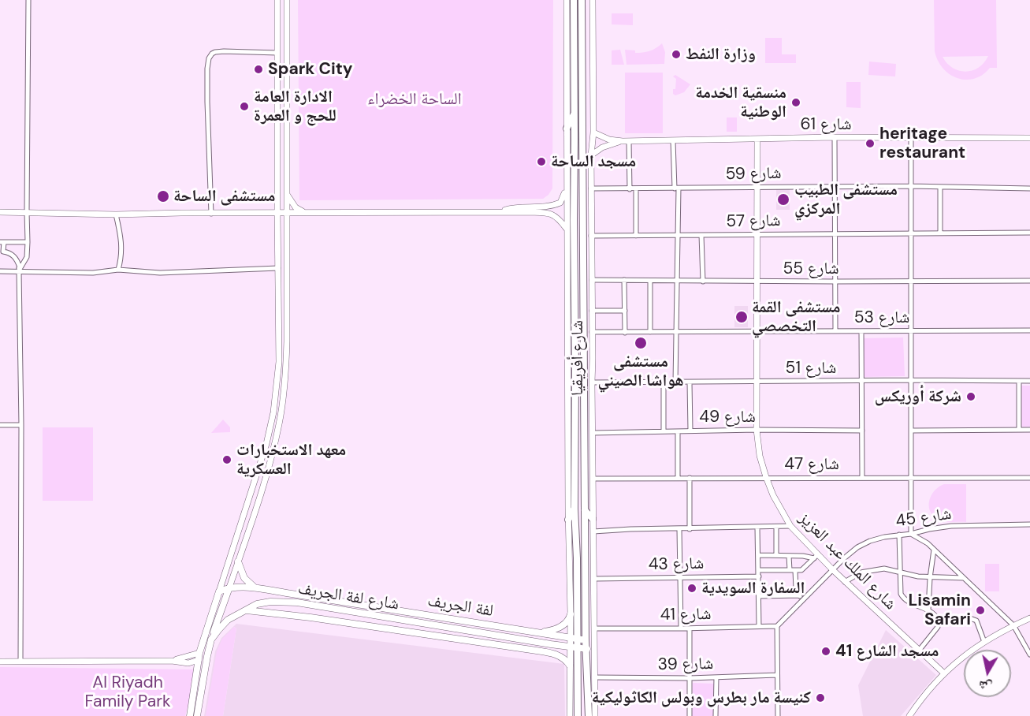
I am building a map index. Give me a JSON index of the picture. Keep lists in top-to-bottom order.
{
  "streets": {
    "highway": ["شارع أفريقيا"],
    "main road": ["شارع لفة الجريف", "لفة الجريف"],
    "street": [
      "شارع 61",
      "شارع 59",
      "شارع 57",
      "شارع 55",
      "شارع 53",
      "شارع 51",
      "شارع 49",
      "شارع 47",
      "شارع 45",
      "شارع الملك عبد العزيز",
      "شارع 43",
      "شارع 41",
      "شارع 39"
    ]
  },
  "crossings": [
    ["شارع 61", "شارع الملك عبد العزيز"],
    ["شارع 59", "شارع أفريقيا"],
    ["شارع 59", "شارع الملك عبد العزيز"],
    ["شارع 57", "شارع أفريقيا"],
    ["شارع 57", "شارع الملك عبد العزيز"],
    ["شارع 55", "شارع أفريقيا"],
    ["شارع 55", "شارع الملك عبد العزيز"],
    ["شارع 53", "شارع أفريقيا"],
    ["شارع 53", "شارع الملك عبد العزيز"],
    ["شارع أفريقيا", "شارع 51"],
    ["شارع أفريقيا", "شارع 49"],
    ["شارع أفريقيا", "شارع 47"],
    ["شارع أفريقيا", "شارع 43"],
    ["شارع أفريقيا", "شارع لفة الجريف"],
    ["شارع أفريقيا", "لفة الجريف"],
    ["شارع أفريقيا", "شارع 41"],
    ["شارع أفريقيا", "شارع 39"],
    ["شارع 51", "شارع الملك عبد العزيز"],
    ["شارع 49", "شارع الملك عبد العزيز"],
    ["شارع 47", "شارع الملك عبد العزيز"],
    ["شارع 45", "شارع الملك عبد العزيز"],
    ["شارع 45", "شارع 41"]
  ],
  "parks": ["الساحة الخضراء", "Al Riyadh Family Park"],
  "places": [
    "وزارة النفط",
    "Spark City",
    "منسقية الخدمة الوطنية",
    "الادارة العامة للحج و العمرة",
    "heritage restaurant",
    "مسجد الساحة",
    "مستشفى الساحة",
    "مستشفى الطبيب المركزي",
    "مستشفى القمة التخصصي",
    "مستشفى هواشا الصيني",
    "شركة أوريكس",
    "معهد الاستخبارات العسكرية",
    "السفارة السويدية",
    "Lisamin Safari",
    "مسجد الشارع 41",
    "كنيسة مار بطرس وبولس الكاثوليكية"
  ],
  "north": "bottom"
}
